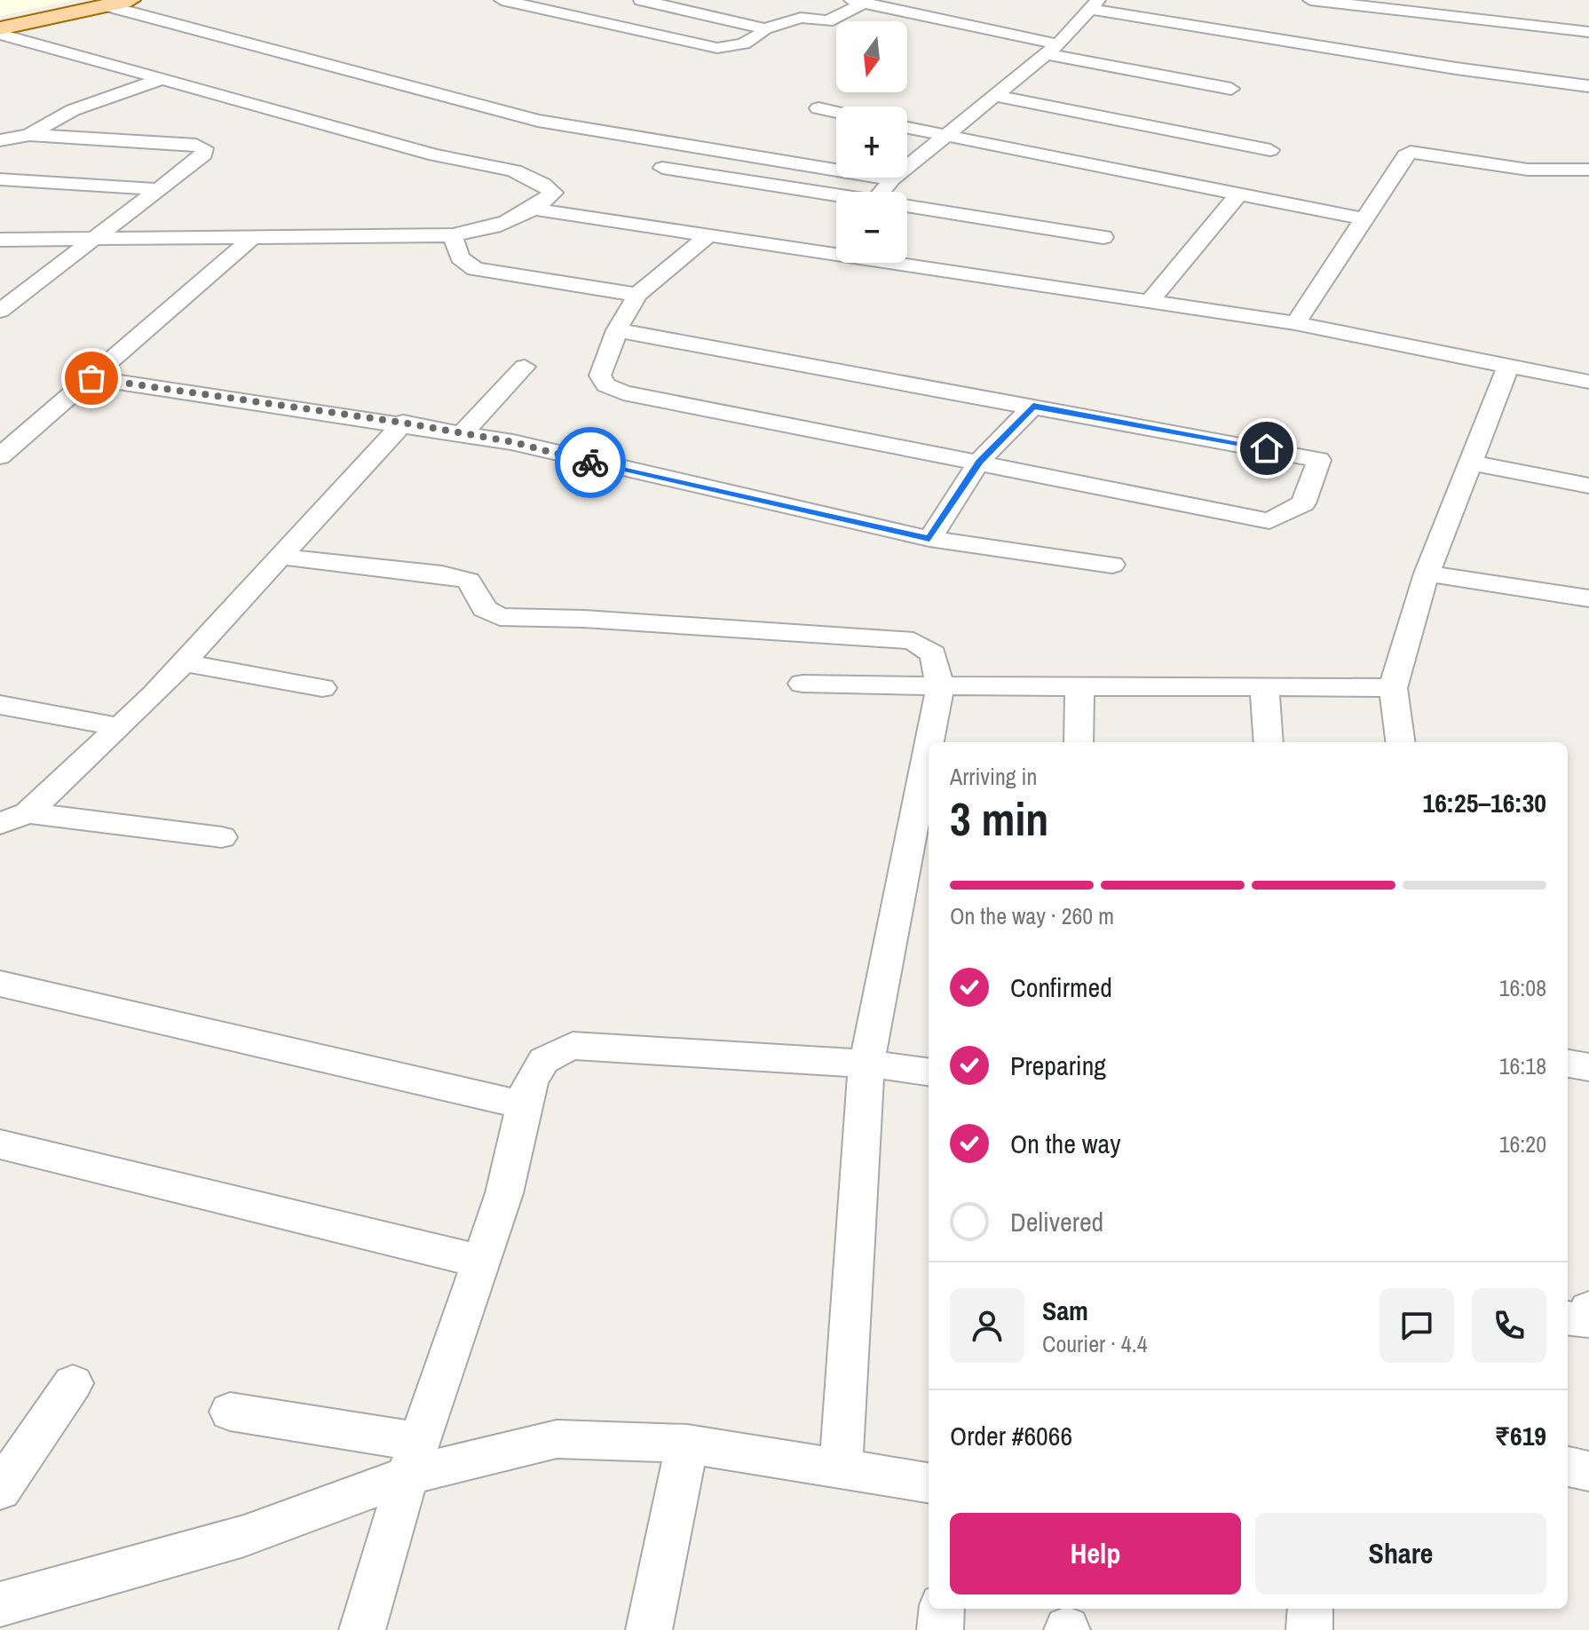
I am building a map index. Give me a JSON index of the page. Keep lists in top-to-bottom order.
{
  "north": "bottom",
  "page": {
    "map_buttons": ["+", "−"],
    "heading": ["3 min", "Arriving in", "16:25–16:30"],
    "panel": [
      "Sam",
      "Courier · 4.4",
      "Order #6066",
      "₹619"
    ],
    "bar": "On the way · 260 m",
    "list": [
      ["Confirmed", "16:08"],
      ["Preparing", "16:18"],
      ["On the way", "16:20"],
      "Delivered"
    ],
    "buttons": ["Help", "Share"]
  }
}
